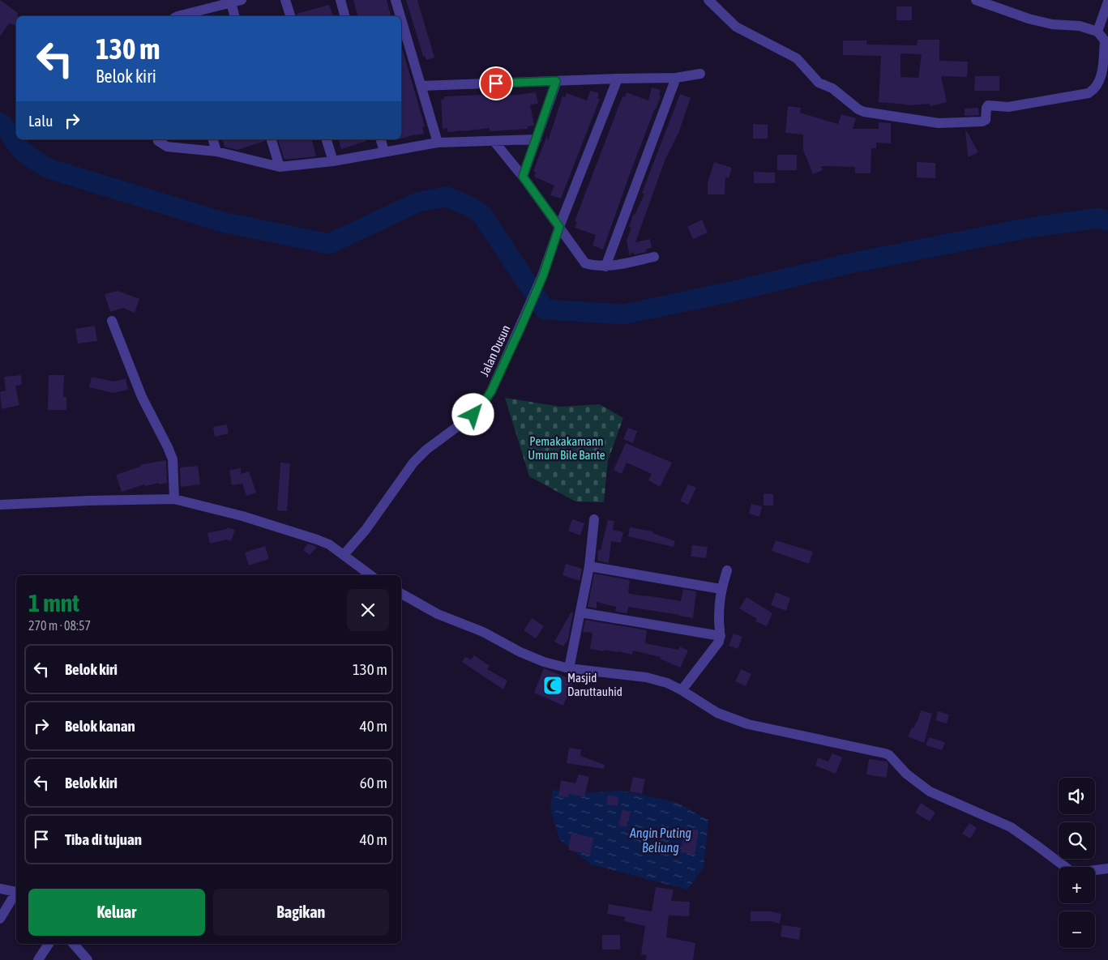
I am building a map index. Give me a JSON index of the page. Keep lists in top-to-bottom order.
{
  "streets": {
    "street": ["Jalan Dusun"]
  },
  "water": ["Angin Puting Beliung"],
  "parks": ["Pemakakamann Umum Bile Bante"],
  "places": {
    "mosque": ["Masjid Daruttauhid"]
  },
  "page": {
    "turn": ["130 m", "Belok kiri"],
    "then": "Lalu",
    "heading": ["1 mnt", "270 m · 08:57"],
    "list": [
      {
        "name": "Belok kiri",
        "value": "130 m"
      },
      {
        "name": "Belok kanan",
        "value": "40 m"
      },
      {
        "name": "Belok kiri",
        "value": "60 m"
      },
      {
        "name": "Tiba di tujuan",
        "value": "40 m"
      }
    ],
    "map_buttons": ["+", "−"],
    "buttons": ["Keluar", "Bagikan"]
  }
}
